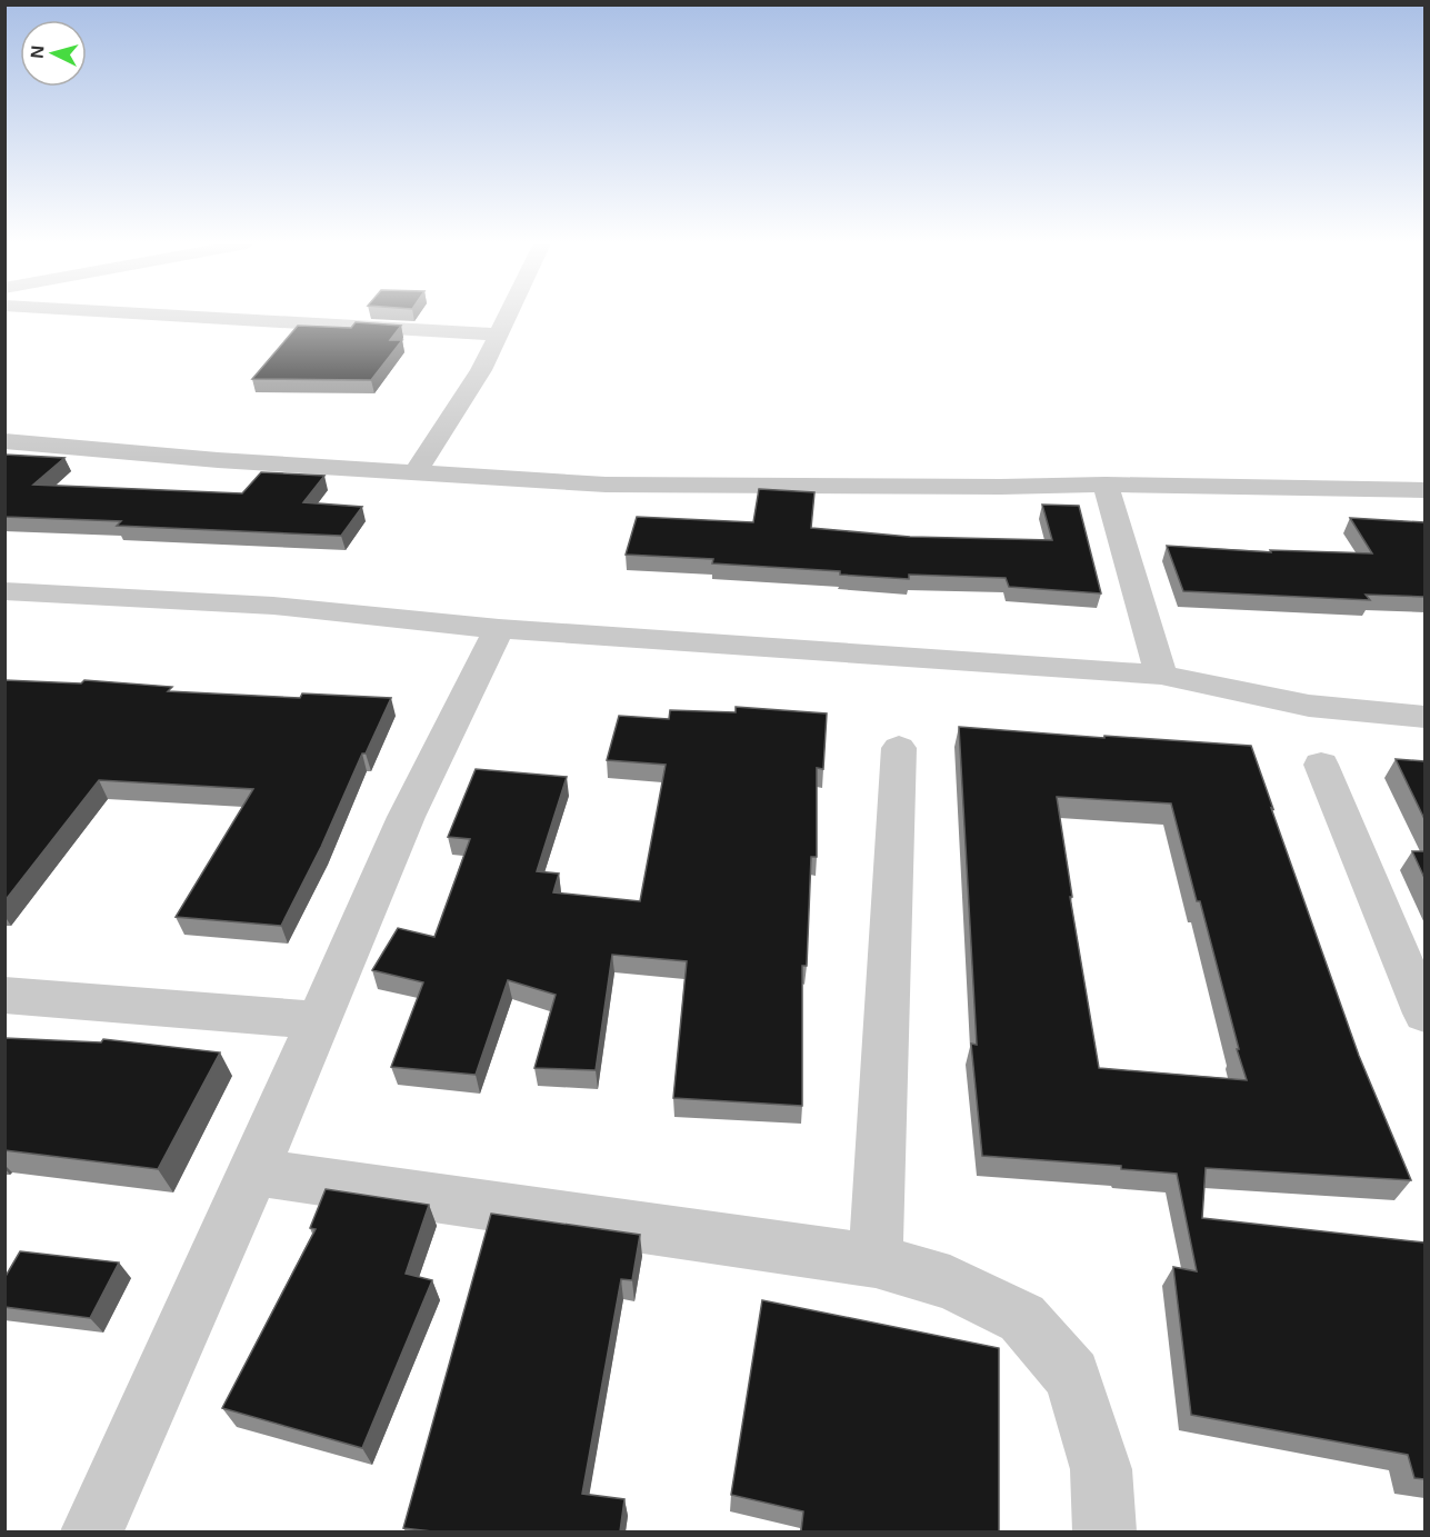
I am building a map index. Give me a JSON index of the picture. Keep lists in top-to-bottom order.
{
  "north": "left"
}
